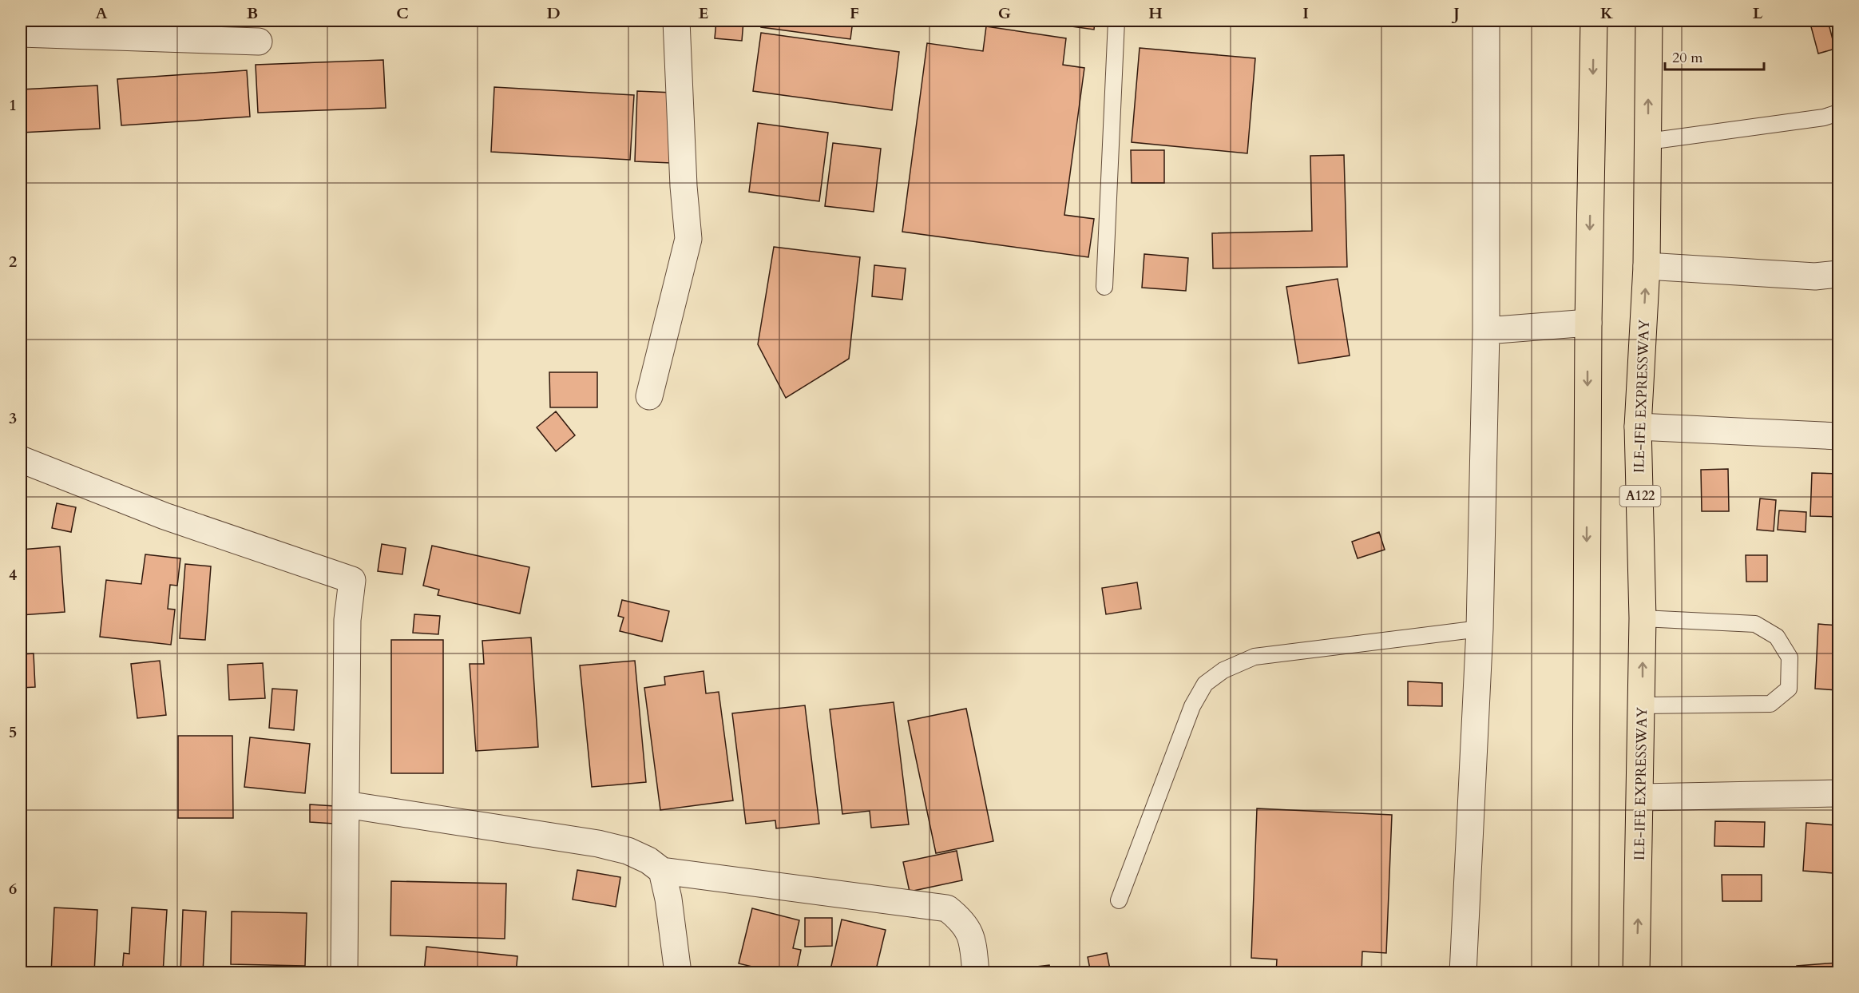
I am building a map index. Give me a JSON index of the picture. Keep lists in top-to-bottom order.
{
  "streets": {
    "highway": ["ILE-IFE EXPRESSWAY", "A122"]
  },
  "scale_bar": "20 m",
  "grid": {
    "columns": [
      "A",
      "B",
      "C",
      "D",
      "E",
      "F",
      "G",
      "H",
      "I",
      "J",
      "K",
      "L"
    ],
    "rows": [
      "1",
      "2",
      "3",
      "4",
      "5",
      "6"
    ]
  }
}
